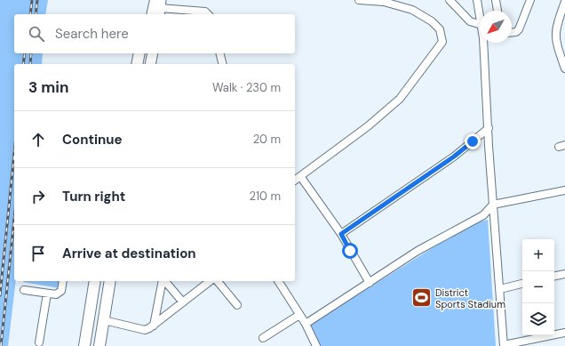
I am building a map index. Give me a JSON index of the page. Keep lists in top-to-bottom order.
{
  "places": {
    "sports": ["District Sports Stadium"]
  },
  "north": "bottom left",
  "page": {
    "search": "Search here",
    "heading": ["3 min", "Walk · 230 m"],
    "list": [
      ["Continue", "20 m"],
      ["Turn right", "210 m"],
      "Arrive at destination"
    ],
    "map_buttons": ["+", "−"]
  }
}
